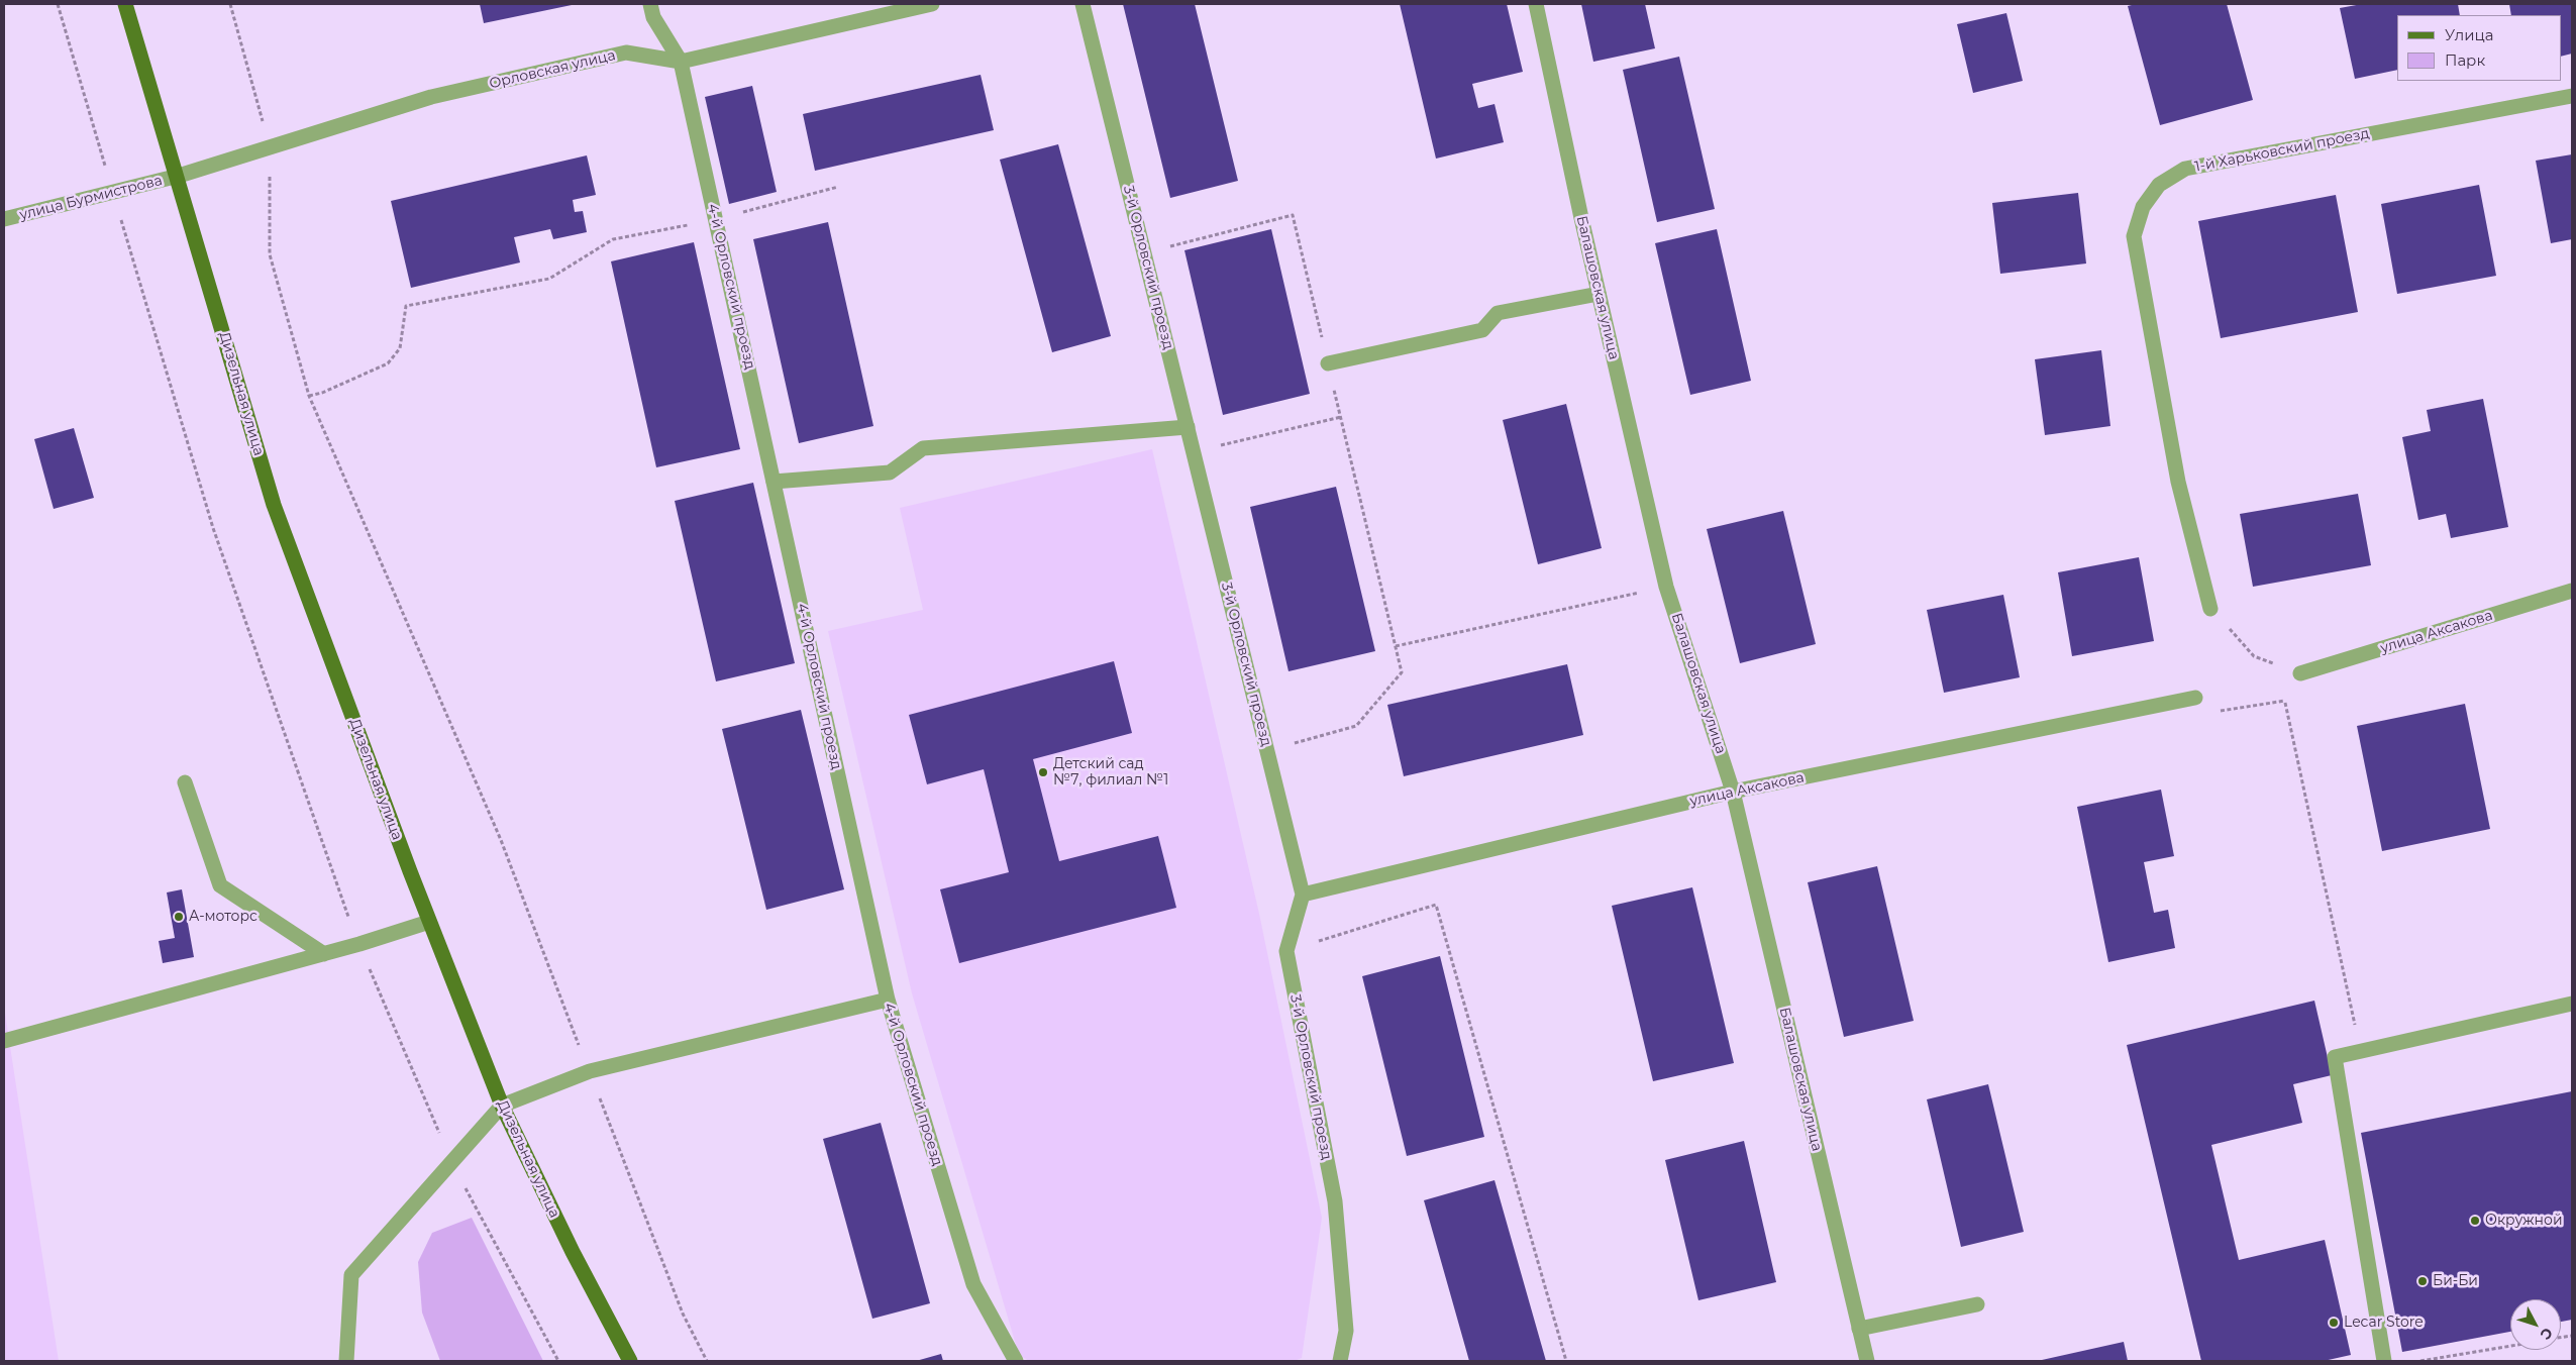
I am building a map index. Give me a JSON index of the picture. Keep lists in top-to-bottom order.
{
  "streets": {
    "main road": ["Дизельная улица"],
    "street": [
      "Орловская улица",
      "1-й Харьковский проезд",
      "улица Бурмистрова",
      "3-й Орловский проезд",
      "4-й Орловский проезд",
      "Балашовская улица",
      "улица Аксакова"
    ]
  },
  "crossings": [
    ["Орловская улица", "улица Бурмистрова"],
    ["Орловская улица", "4-й Орловский проезд"],
    ["Орловская улица", "Дизельная улица"],
    ["улица Бурмистрова", "Дизельная улица"],
    ["3-й Орловский проезд", "улица Аксакова"],
    ["Балашовская улица", "улица Аксакова"]
  ],
  "places": [
    "Детский сад №7, филиал №1",
    "А-моторс",
    "Окружной",
    "Би-Би",
    "Lecar Store"
  ],
  "legend": ["Улица", "Парк"],
  "north": "bottom right"
}
